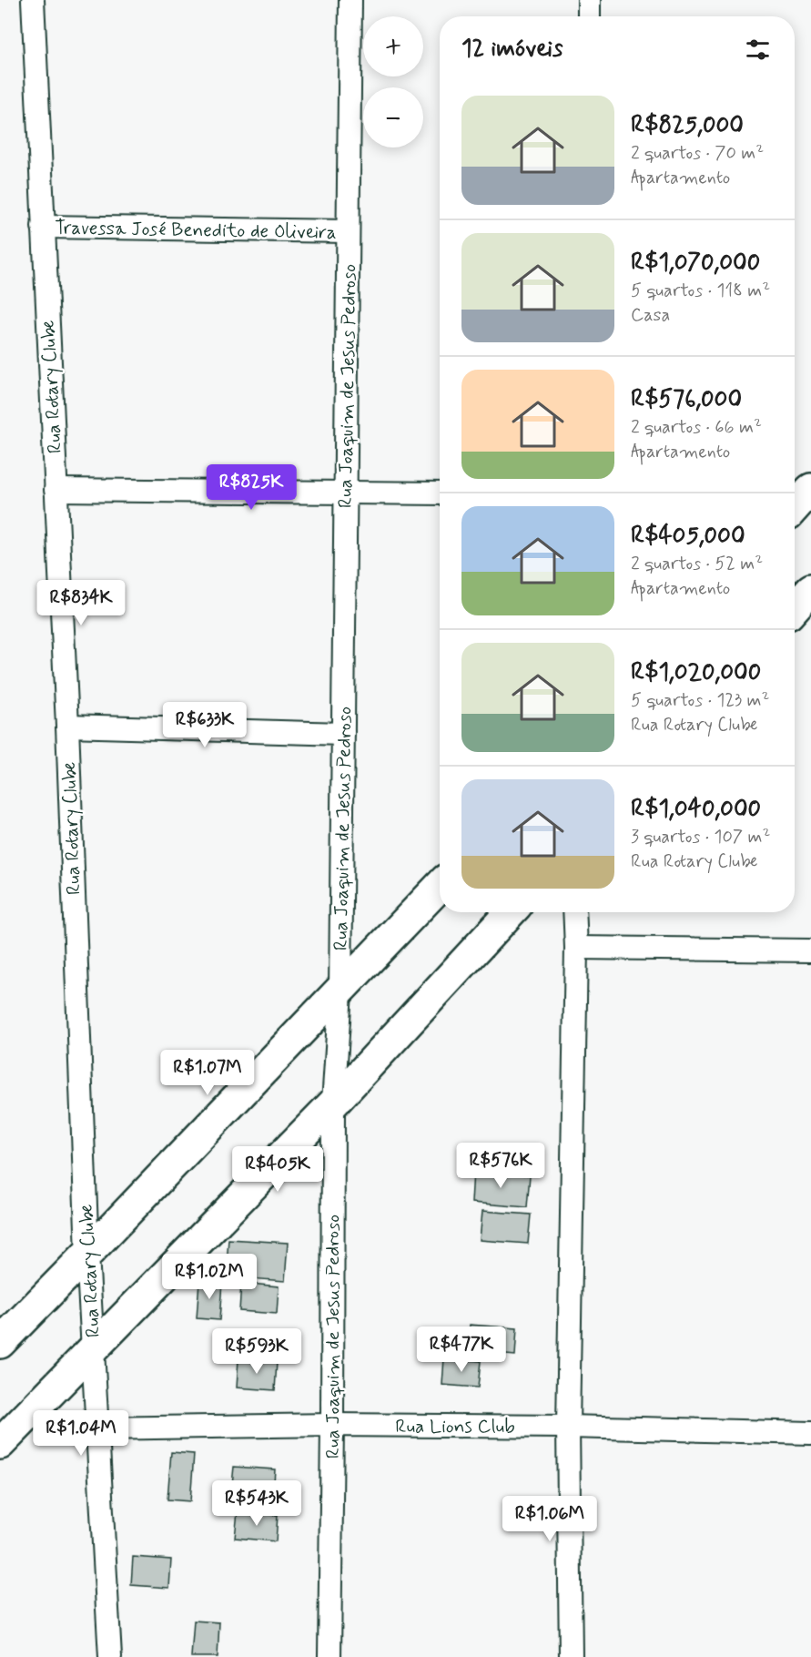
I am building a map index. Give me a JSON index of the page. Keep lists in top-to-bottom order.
{
  "streets": {
    "street": [
      "Travessa José Benedito de Oliveira",
      "Rua Joaquim de Jesus Pedroso",
      "Rua Rotary Clube",
      "Rua Lions Club"
    ]
  },
  "crossings": [
    ["Travessa José Benedito de Oliveira", "Rua Joaquim de Jesus Pedroso"],
    ["Travessa José Benedito de Oliveira", "Rua Rotary Clube"],
    ["Rua Joaquim de Jesus Pedroso", "Rua Lions Club"],
    ["Rua Rotary Clube", "Rua Lions Club"]
  ],
  "page": {
    "map_buttons": ["+", "−"],
    "heading": "12 imóveis",
    "list": [
      {
        "name": "R$825,000",
        "note": "2 quartos · 70 m² · Apartamento"
      },
      {
        "name": "R$1,070,000",
        "note": "5 quartos · 118 m² · Casa"
      },
      {
        "name": "R$576,000",
        "note": "2 quartos · 66 m² · Apartamento"
      },
      {
        "name": "R$405,000",
        "note": "2 quartos · 52 m² · Apartamento"
      },
      {
        "name": "R$1,020,000",
        "note": "5 quartos · 123 m² · Rua Rotary Clube"
      },
      {
        "name": "R$1,040,000",
        "note": "3 quartos · 107 m² · Rua Rotary Clube"
      }
    ],
    "price": [
      "R$825K",
      "R$834K",
      "R$633K",
      "R$1.07M",
      "R$576K",
      "R$405K",
      "R$1.02M",
      "R$477K",
      "R$593K",
      "R$1.04M",
      "R$543K",
      "R$1.06M"
    ]
  }
}
